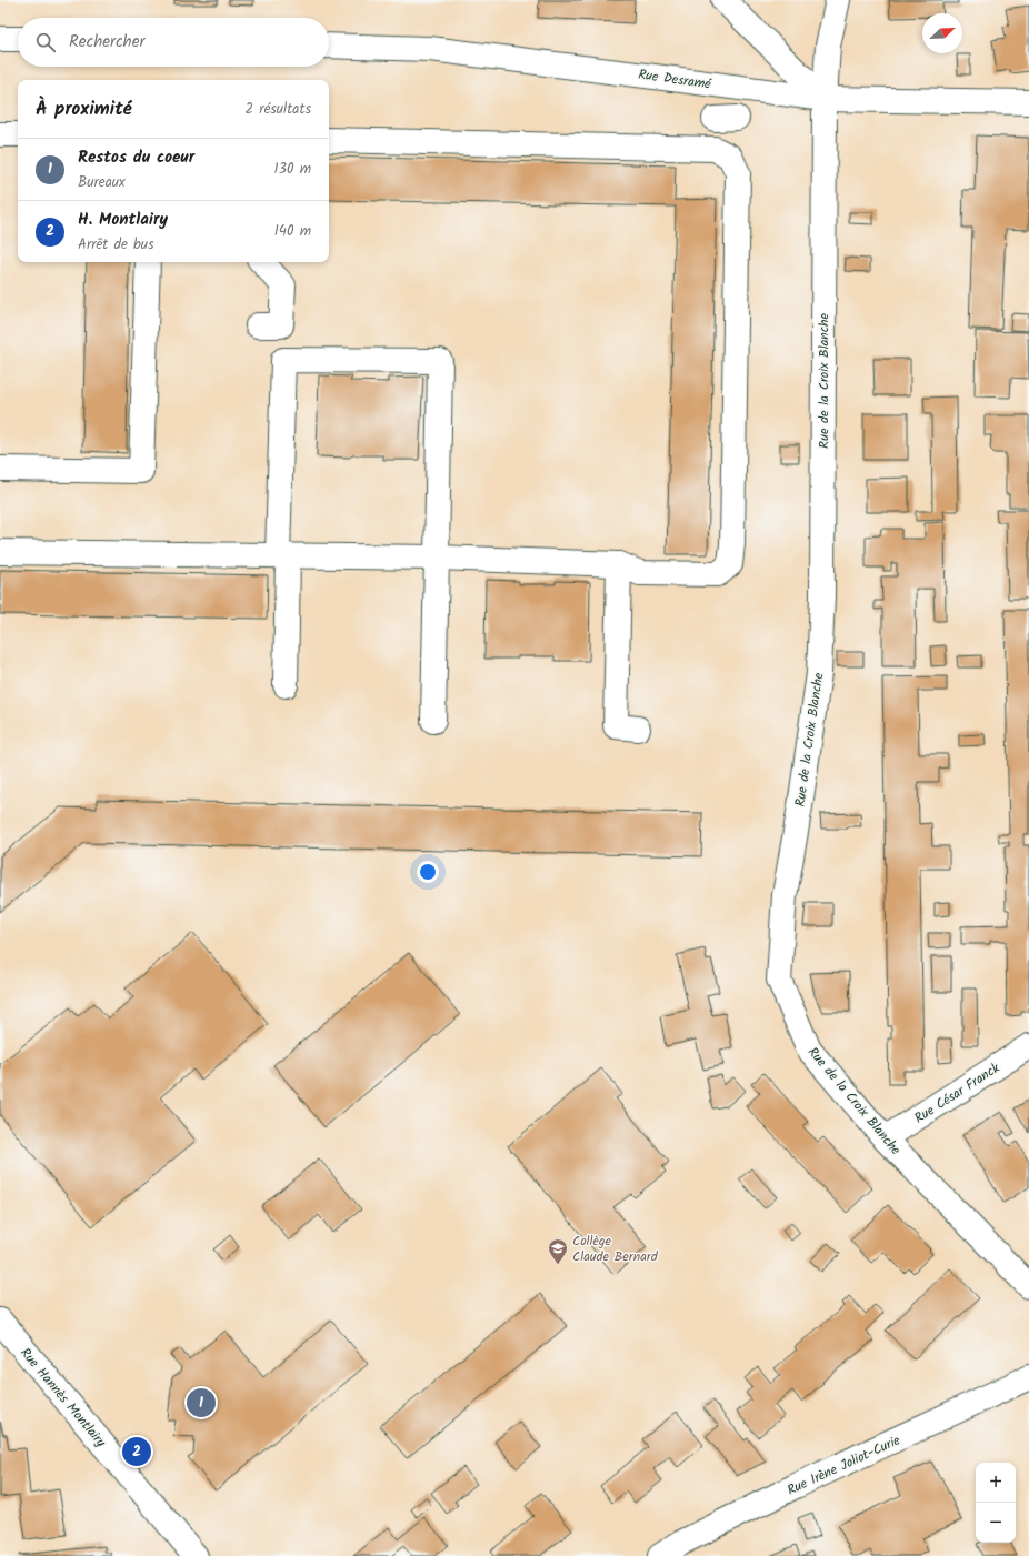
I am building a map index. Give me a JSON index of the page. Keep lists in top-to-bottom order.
{
  "streets": {
    "street": [
      "Rue Desramé",
      "Rue de la Croix Blanche",
      "Rue César Franck",
      "Rue Hannès Montlairy",
      "Rue Irène Joliot-Curie"
    ]
  },
  "crossings": [
    ["Rue Desramé", "Rue de la Croix Blanche"],
    ["Rue de la Croix Blanche", "Rue César Franck"]
  ],
  "places": {
    "school or university": ["Collège Claude Bernard"]
  },
  "north": "top right",
  "page": {
    "search": "Rechercher",
    "heading": ["À proximité", "2 résultats"],
    "list": [
      {
        "mark": "1",
        "name": "Restos du coeur",
        "note": "Bureaux",
        "value": "130 m"
      },
      {
        "mark": "2",
        "name": "H. Montlairy",
        "note": "Arrêt de bus",
        "value": "140 m"
      }
    ],
    "pins": ["1", "2"],
    "map_buttons": ["+", "−"]
  }
}
